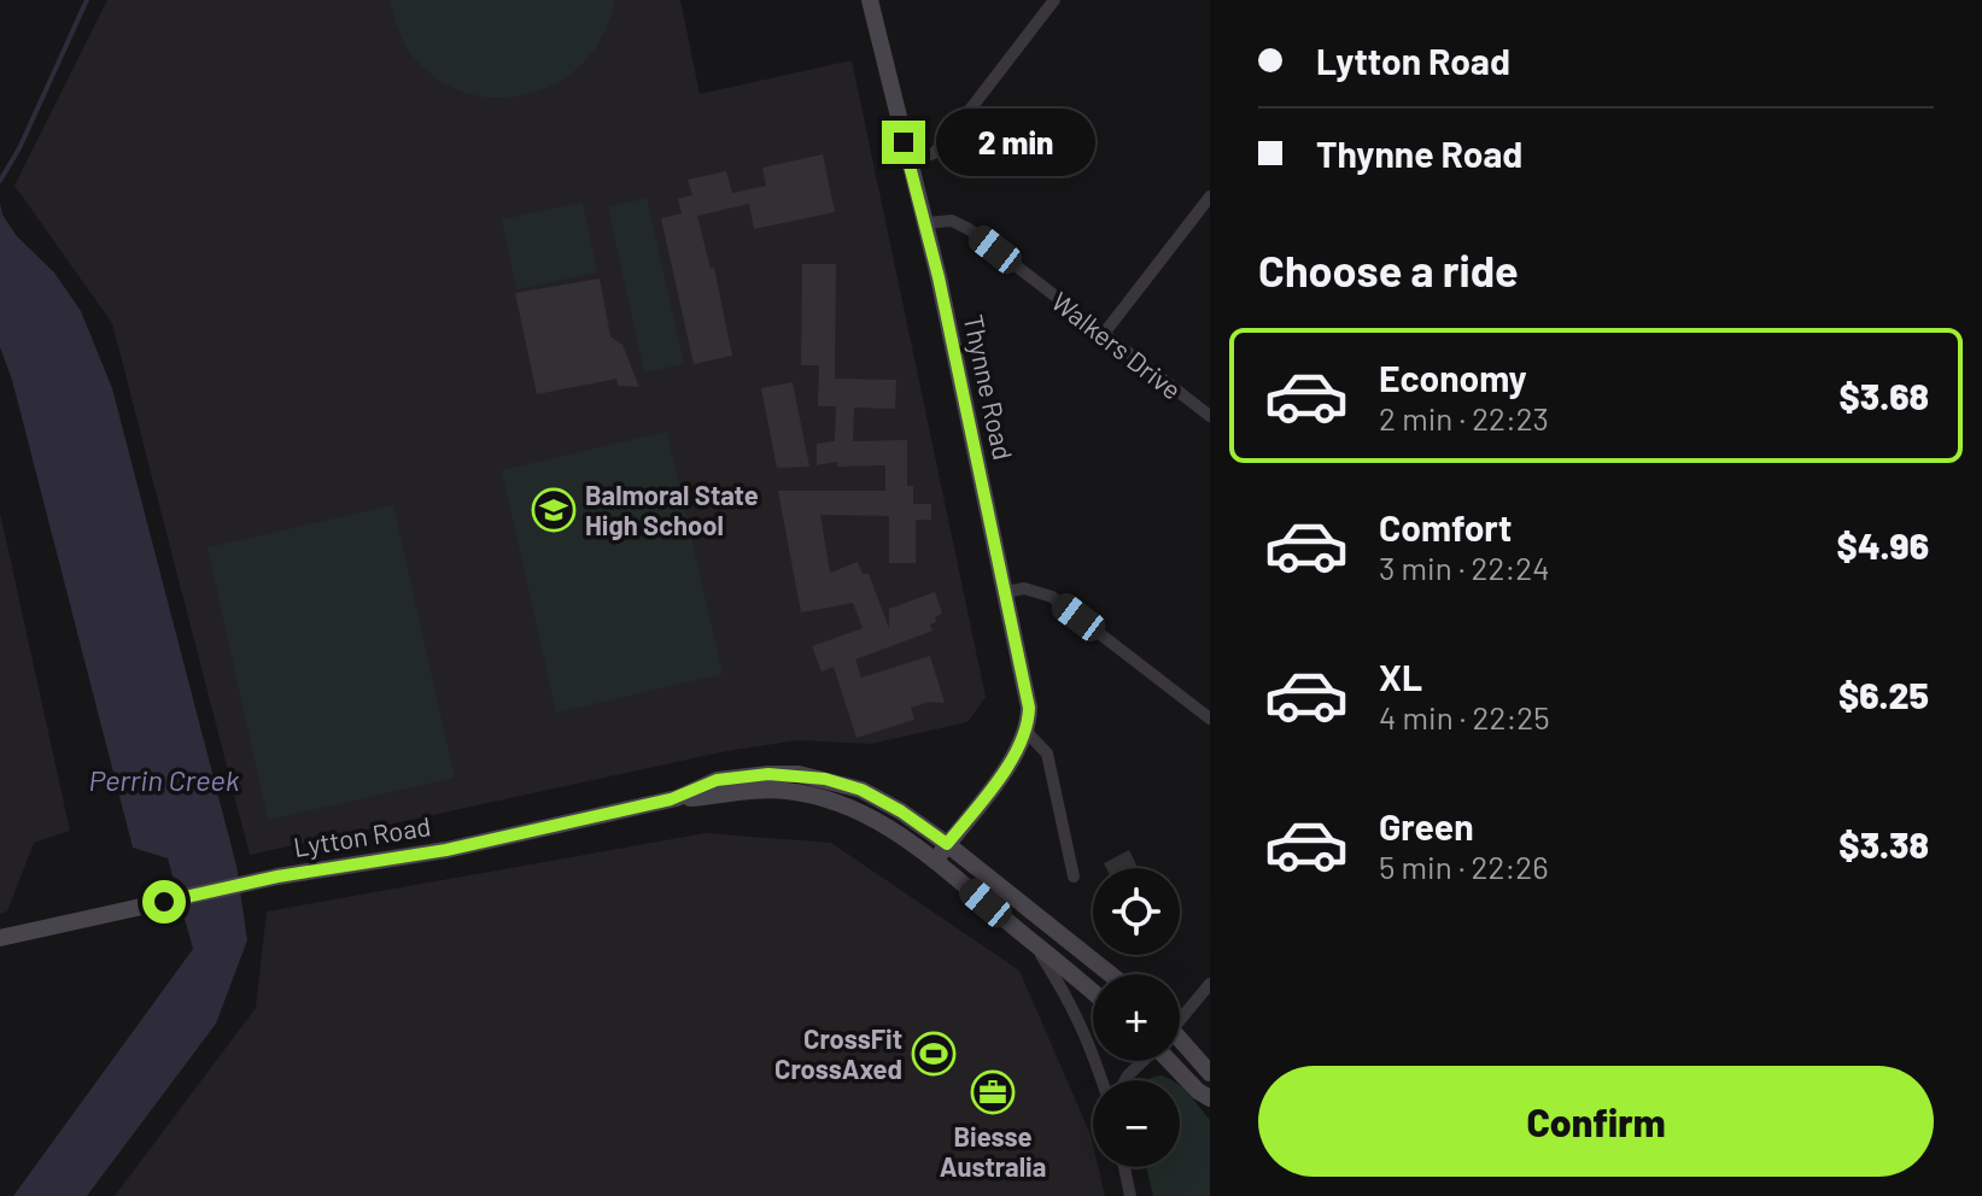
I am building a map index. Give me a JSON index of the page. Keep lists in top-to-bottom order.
{
  "streets": {
    "main road": ["Thynne Road", "Lytton Road"],
    "street": ["Walkers Drive"]
  },
  "crossings": [
    ["Walkers Drive", "Thynne Road"]
  ],
  "water": ["Perrin Creek"],
  "places": {
    "school or university": ["Balmoral State High School"],
    "sports": ["CrossFit CrossAxed"],
    "office": ["Biesse Australia"]
  },
  "page": {
    "banner": ["Lytton Road", "Thynne Road"],
    "bubble": "2 min",
    "heading": "Choose a ride",
    "list": [
      {
        "name": "Economy",
        "note": "2 min · 22:23",
        "value": "$3.68"
      },
      {
        "name": "Comfort",
        "note": "3 min · 22:24",
        "value": "$4.96"
      },
      {
        "name": "XL",
        "note": "4 min · 22:25",
        "value": "$6.25"
      },
      {
        "name": "Green",
        "note": "5 min · 22:26",
        "value": "$3.38"
      }
    ],
    "map_buttons": ["+", "−"],
    "buttons": "Confirm"
  }
}
